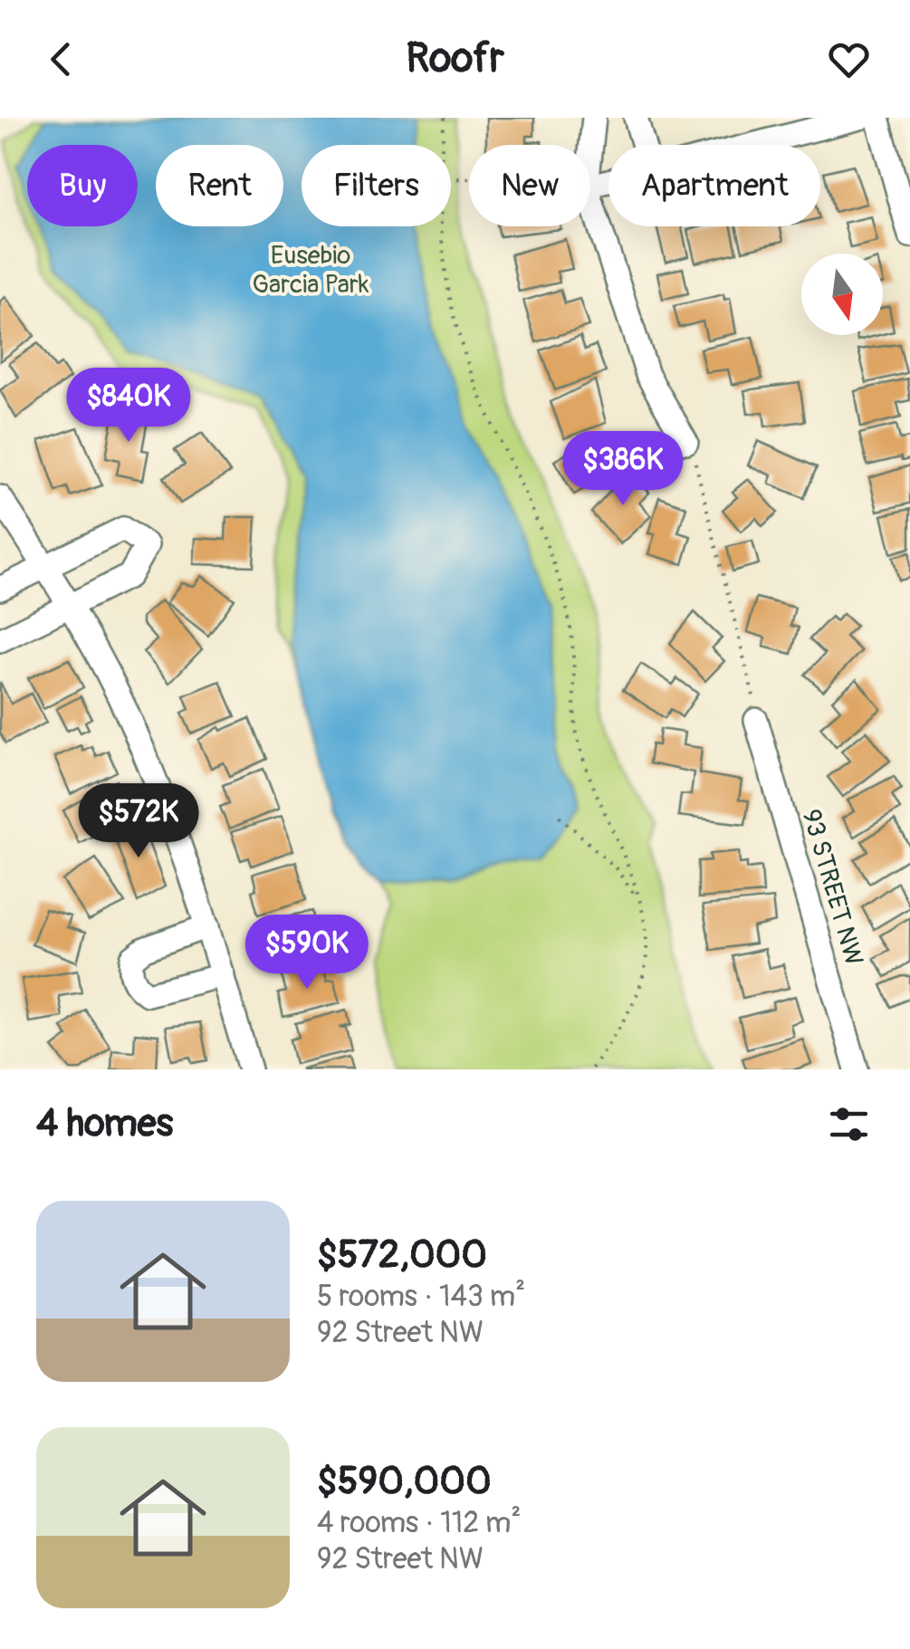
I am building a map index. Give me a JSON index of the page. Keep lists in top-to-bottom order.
{
  "streets": {
    "street": ["93 STREET NW"]
  },
  "parks": ["Eusebio Garcia Park"],
  "north": "bottom",
  "page": {
    "header": "Roofr",
    "chip": [
      "Buy",
      "Rent",
      "Filters",
      "New",
      "Apartment"
    ],
    "price": [
      "$840K",
      "$386K",
      "$572K",
      "$590K"
    ],
    "heading": "4 homes",
    "list": [
      {
        "name": "$572,000",
        "note": "5 rooms · 143 m² · 92 Street NW"
      },
      {
        "name": "$590,000",
        "note": "4 rooms · 112 m² · 92 Street NW"
      }
    ]
  }
}
